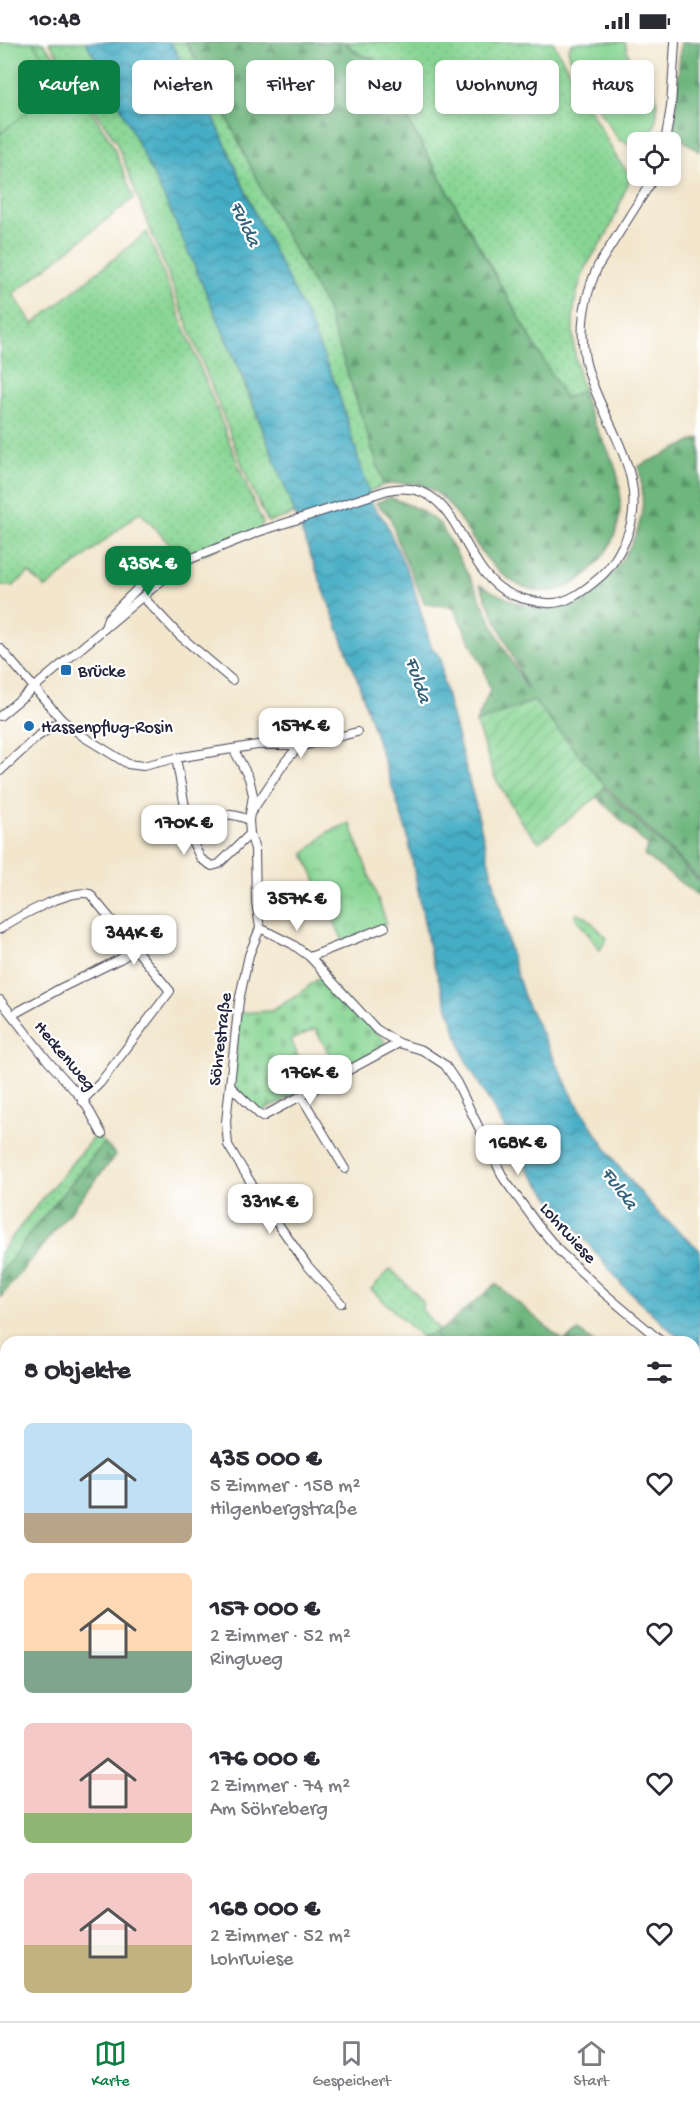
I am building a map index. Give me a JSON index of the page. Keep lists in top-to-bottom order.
{
  "streets": {
    "street": ["Söhrestraße", "Heckenweg", "Lohrwiese"]
  },
  "crossings": [
    ["Söhrestraße", "Lohrwiese"]
  ],
  "water": ["Fulda"],
  "places": {
    "transit": ["Brücke"],
    "other": ["Hassenpflug-Rosin"]
  },
  "page": {
    "status": "10:48",
    "chip": [
      "Kaufen",
      "Mieten",
      "Filter",
      "Neu",
      "Wohnung",
      "Haus"
    ],
    "price": [
      "435K €",
      "157K €",
      "170K €",
      "357K €",
      "344K €",
      "176K €",
      "168K €",
      "331K €"
    ],
    "heading": "8 Objekte",
    "list": [
      {
        "name": "435 000 €",
        "note": "5 Zimmer · 158 m² · Hilgenbergstraße"
      },
      {
        "name": "157 000 €",
        "note": "2 Zimmer · 52 m² · Ringweg"
      },
      {
        "name": "176 000 €",
        "note": "2 Zimmer · 74 m² · Am Söhreberg"
      },
      {
        "name": "168 000 €",
        "note": "2 Zimmer · 52 m² · Lohrwiese"
      }
    ],
    "tabs": ["Karte", "Gespeichert", "Start"]
  }
}
